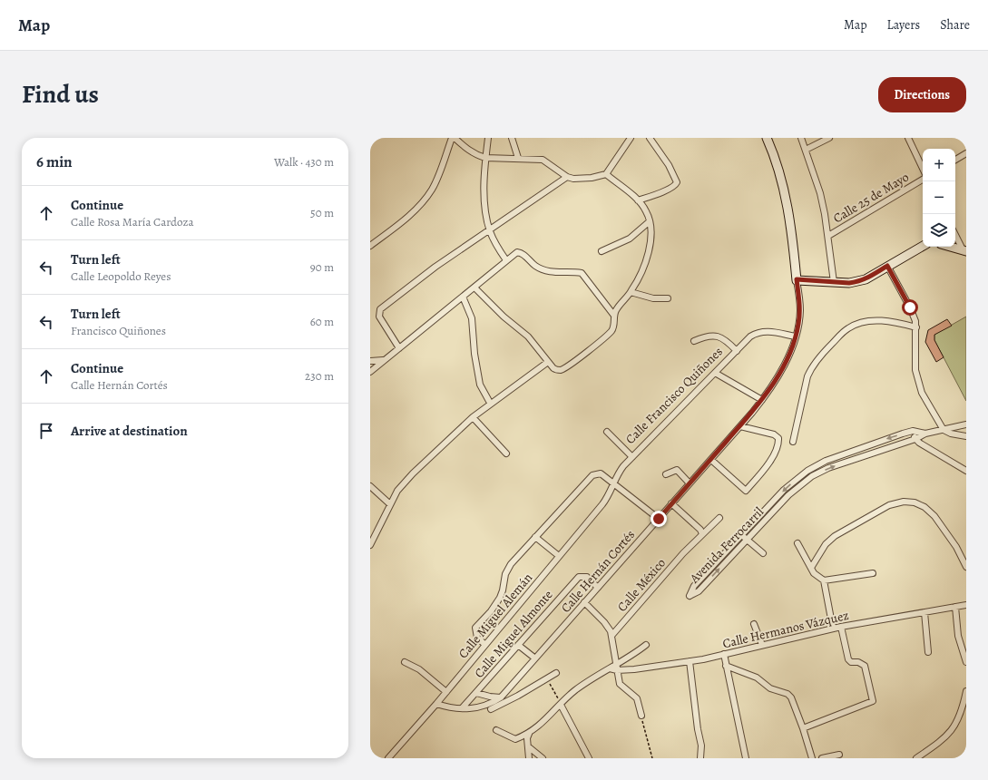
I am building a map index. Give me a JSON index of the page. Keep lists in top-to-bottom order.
{
  "streets": {
    "street": [
      "Calle 25 de Mayo",
      "Calle Francisco Quiñones",
      "Avenida Ferrocarril",
      "Calle Hernán Cortés",
      "Calle México",
      "Calle Miguel Alemán",
      "Calle Hermanos Vázquez",
      "Calle Miguel Almonte"
    ]
  },
  "crossings": [
    ["Calle Francisco Quiñones", "Calle Hernán Cortés"],
    ["Calle Francisco Quiñones", "Calle Miguel Alemán"],
    ["Calle Hernán Cortés", "Calle Miguel Alemán"],
    ["Calle Hernán Cortés", "Calle Miguel Almonte"]
  ],
  "page": {
    "header": "Map",
    "nav": ["Map", "Layers", "Share"],
    "title": "Find us",
    "buttons": "Directions",
    "heading": ["6 min", "Walk · 430 m"],
    "map_buttons": ["+", "−"],
    "list": [
      ["Continue", "Calle Rosa María Cardoza", "50 m"],
      ["Turn left", "Calle Leopoldo Reyes", "90 m"],
      ["Turn left", "Francisco Quiñones", "60 m"],
      ["Continue", "Calle Hernán Cortés", "230 m"],
      "Arrive at destination"
    ]
  }
}
